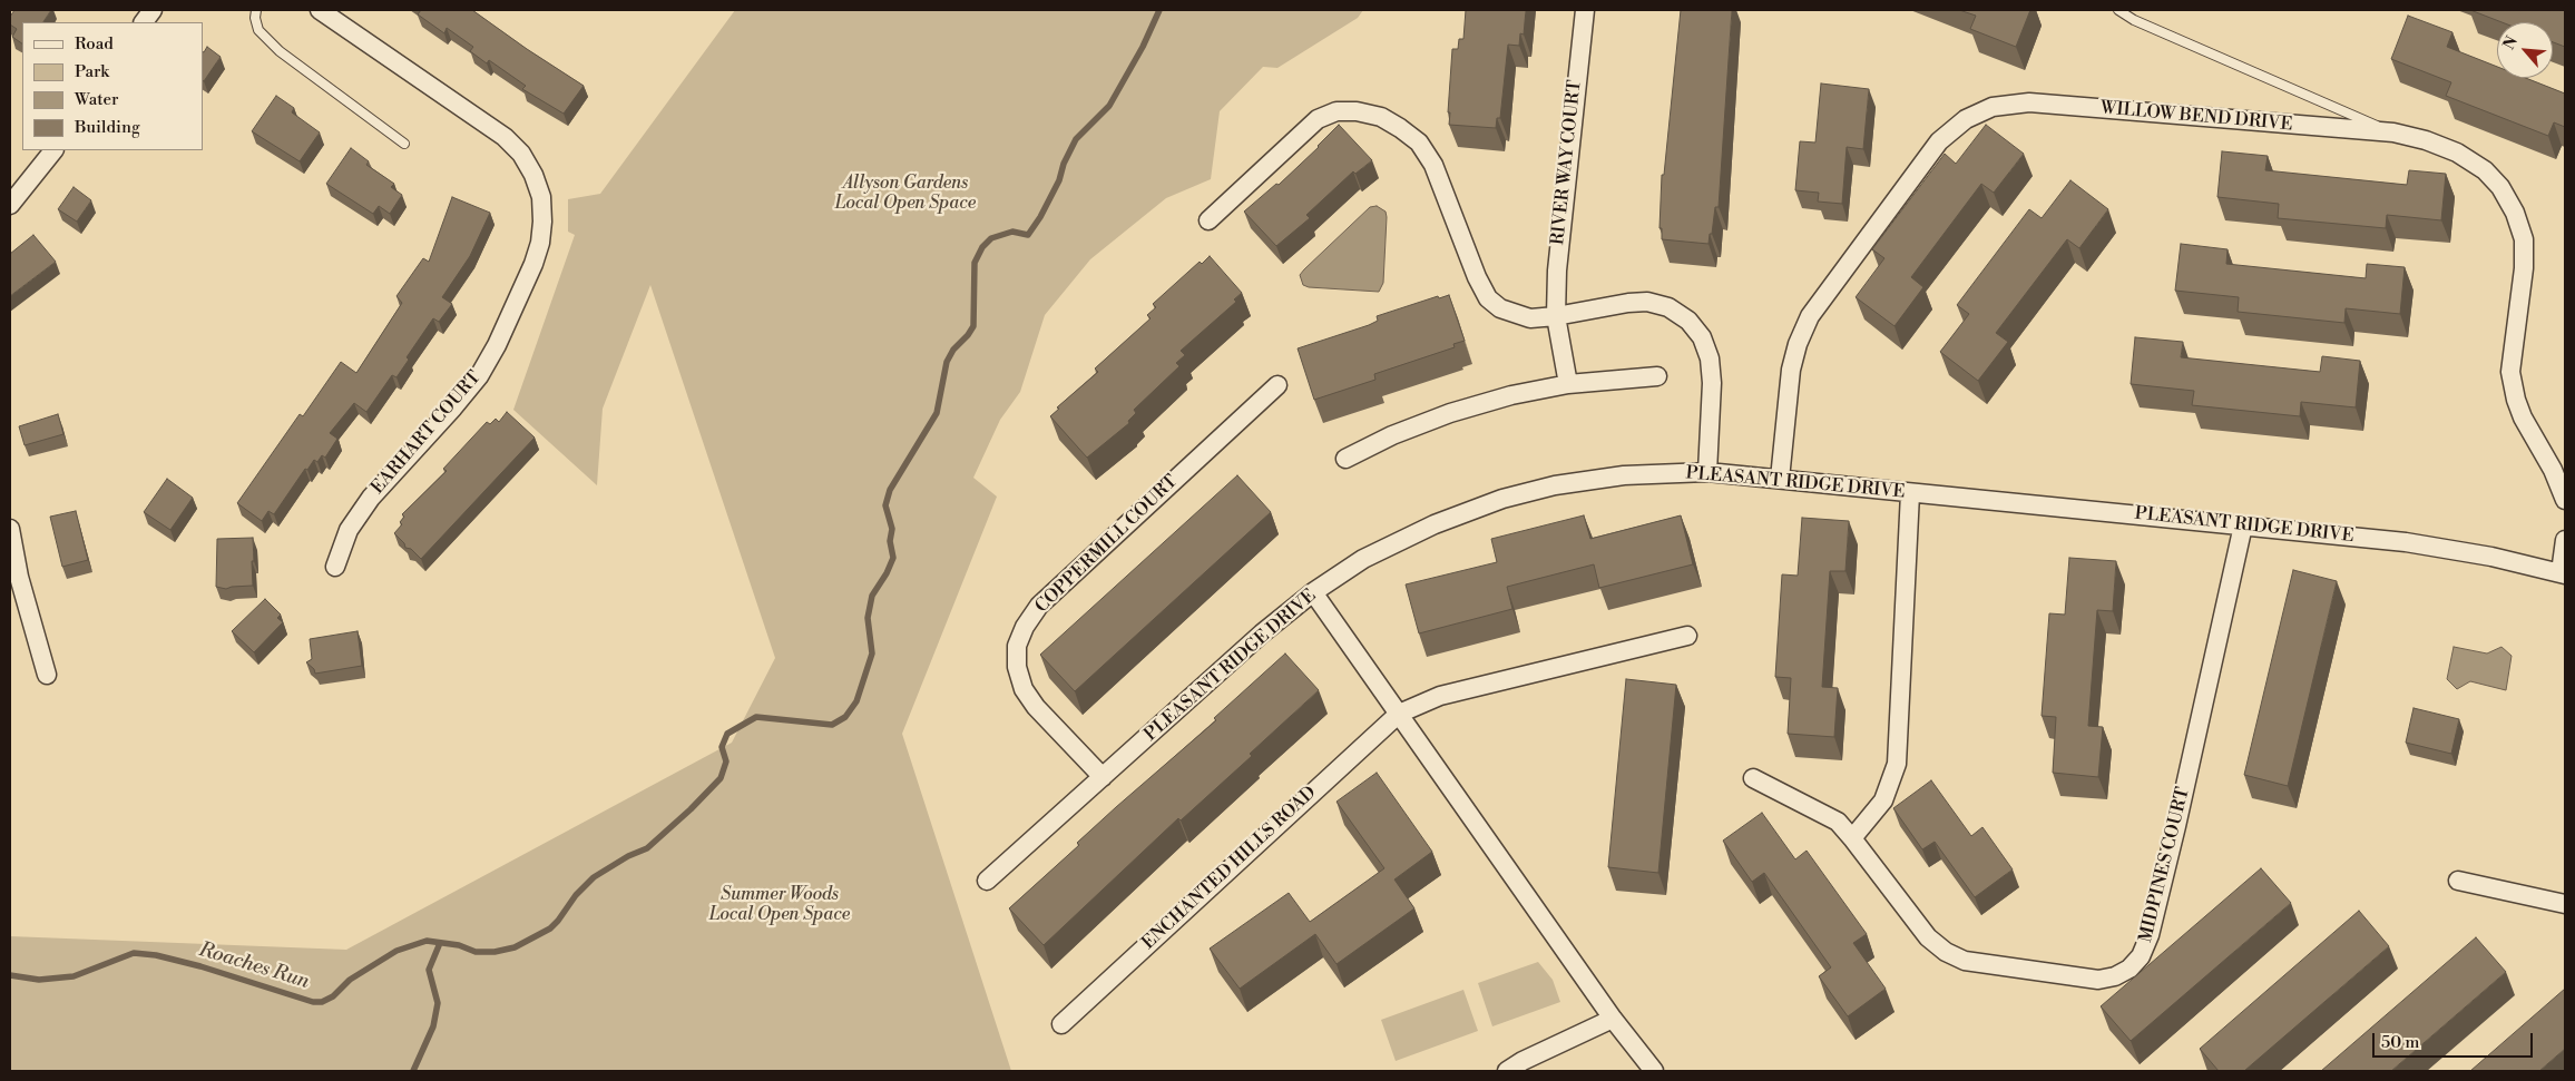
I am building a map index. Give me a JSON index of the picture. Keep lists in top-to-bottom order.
{
  "streets": {
    "street": [
      "WILLOW BEND DRIVE",
      "RIVER WAY COURT",
      "EARHART COURT",
      "PLEASANT RIDGE DRIVE",
      "COPPERMILL COURT",
      "MIDPINES COURT",
      "ENCHANTED HILLS ROAD"
    ]
  },
  "crossings": [
    ["WILLOW BEND DRIVE", "PLEASANT RIDGE DRIVE"],
    ["PLEASANT RIDGE DRIVE", "COPPERMILL COURT"],
    ["PLEASANT RIDGE DRIVE", "MIDPINES COURT"]
  ],
  "water": ["Roaches Run"],
  "parks": ["Allyson Gardens Local Open Space", "Summer Woods Local Open Space"],
  "legend": [
    "Road",
    "Park",
    "Water",
    "Building"
  ],
  "scale_bar": "50 m",
  "north": "top left"
}
